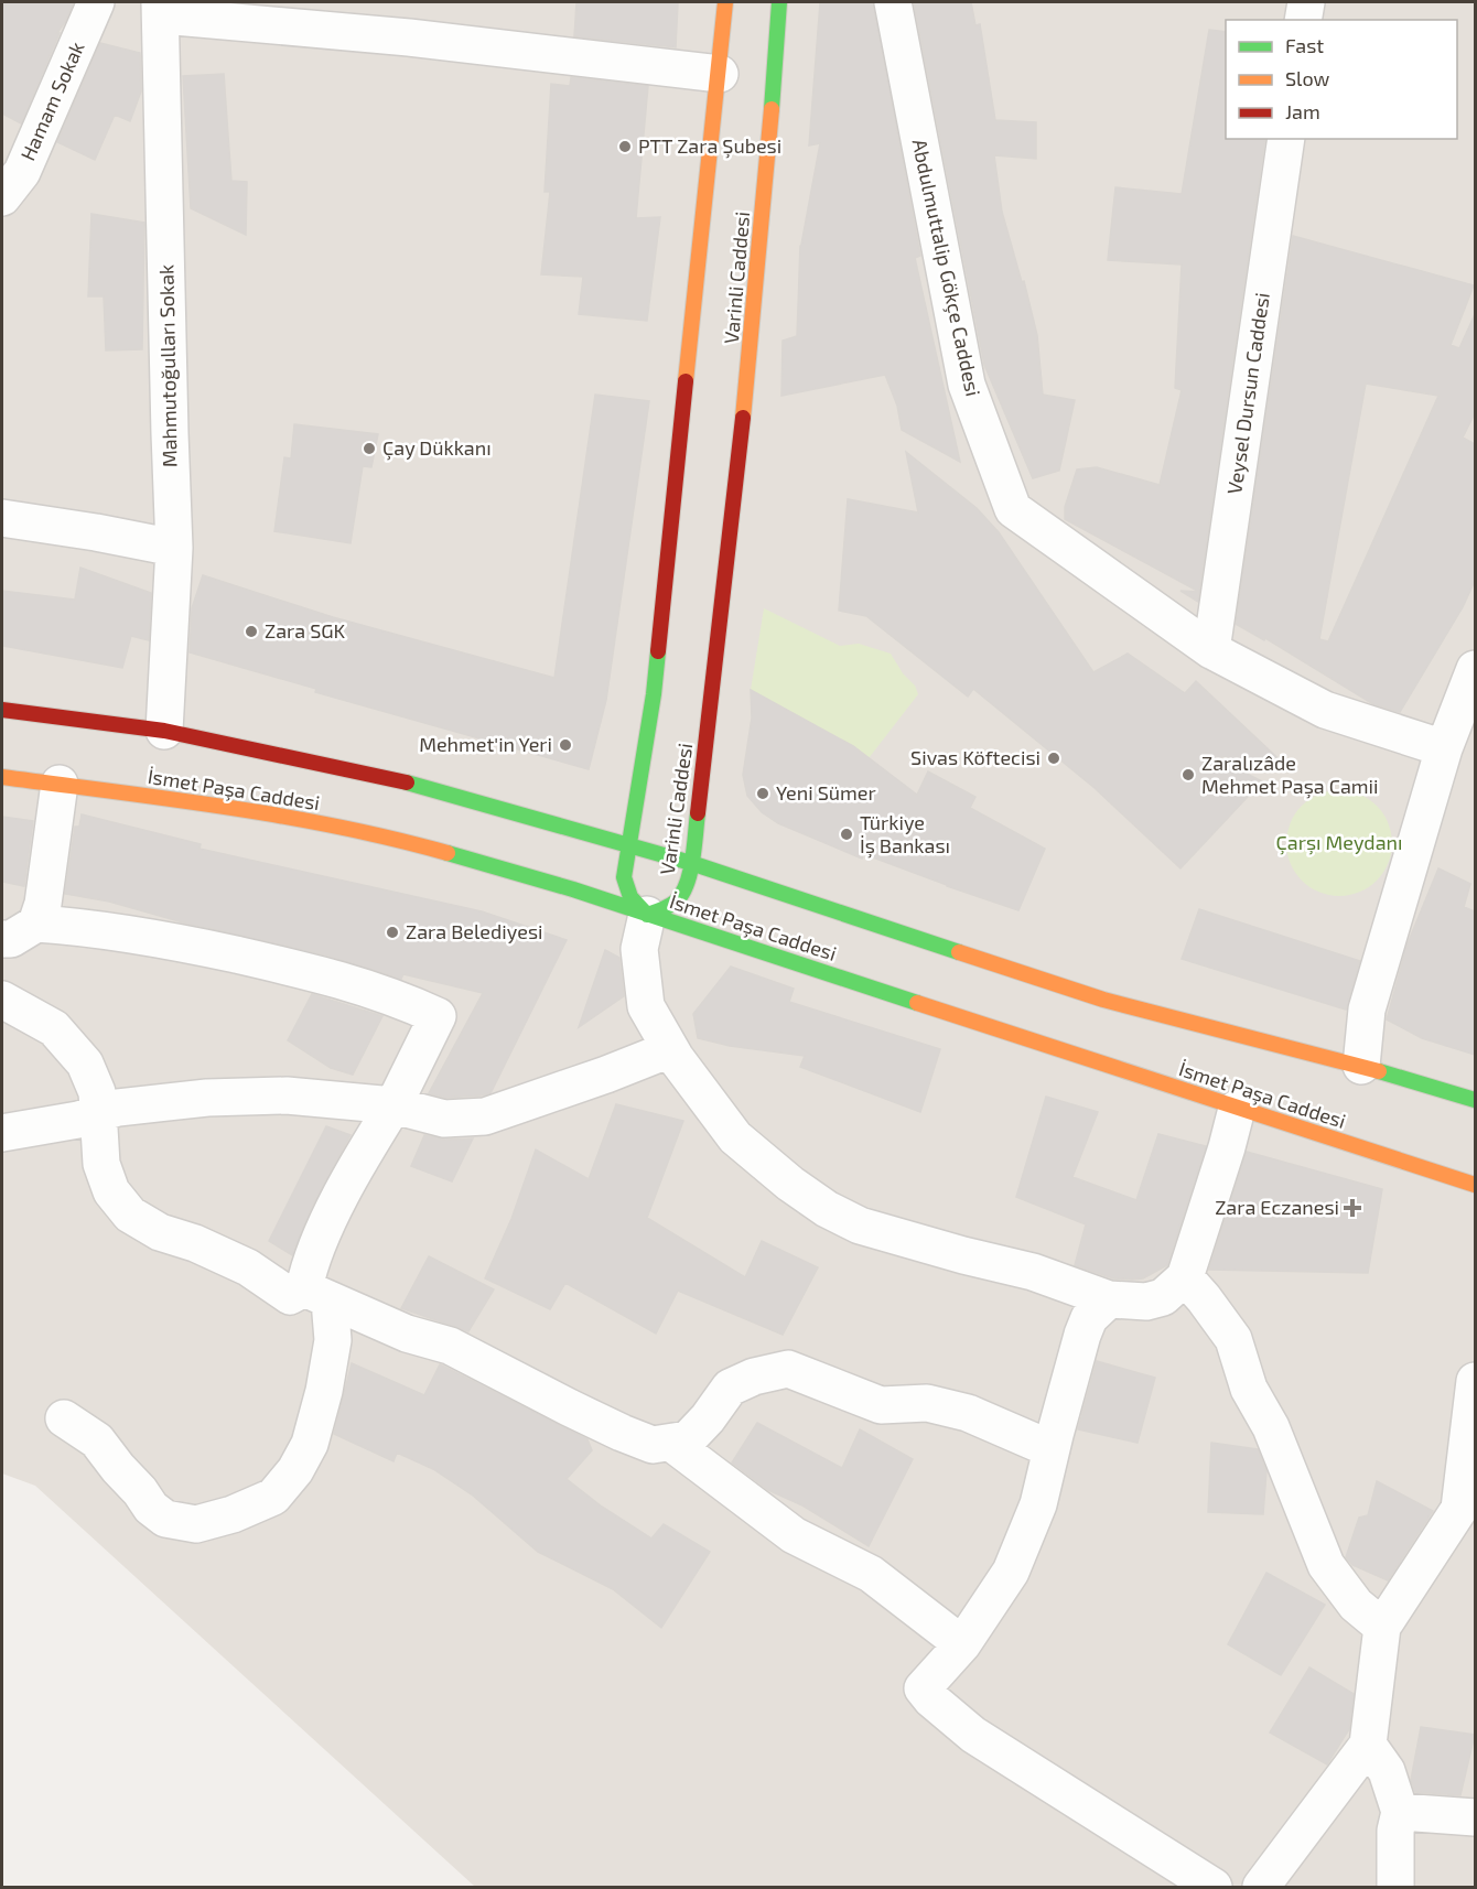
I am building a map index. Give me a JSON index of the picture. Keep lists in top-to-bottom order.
{
  "streets": {
    "main road": ["Varinli Caddesi", "İsmet Paşa Caddesi"],
    "street": [
      "Hamam Sokak",
      "Abdulmuttalip Gökçe Caddesi",
      "Mahmutoğulları Sokak",
      "Veysel Dursun Caddesi"
    ]
  },
  "crossings": [
    ["Abdulmuttalip Gökçe Caddesi", "Veysel Dursun Caddesi"],
    ["Varinli Caddesi", "İsmet Paşa Caddesi"],
    ["Mahmutoğulları Sokak", "İsmet Paşa Caddesi"]
  ],
  "parks": ["Çarşı Meydanı"],
  "places": {
    "other": [
      "PTT Zara Şubesi",
      "Çay Dükkanı",
      "Zara SGK",
      "Mehmet'in Yeri",
      "Sivas Köftecisi",
      "Zaralızâde Mehmet Paşa Camii",
      "Yeni Sümer",
      "Türkiye İş Bankası",
      "Zara Belediyesi"
    ],
    "health": ["Zara Eczanesi"]
  },
  "legend": ["Fast", "Slow", "Jam"]
}
